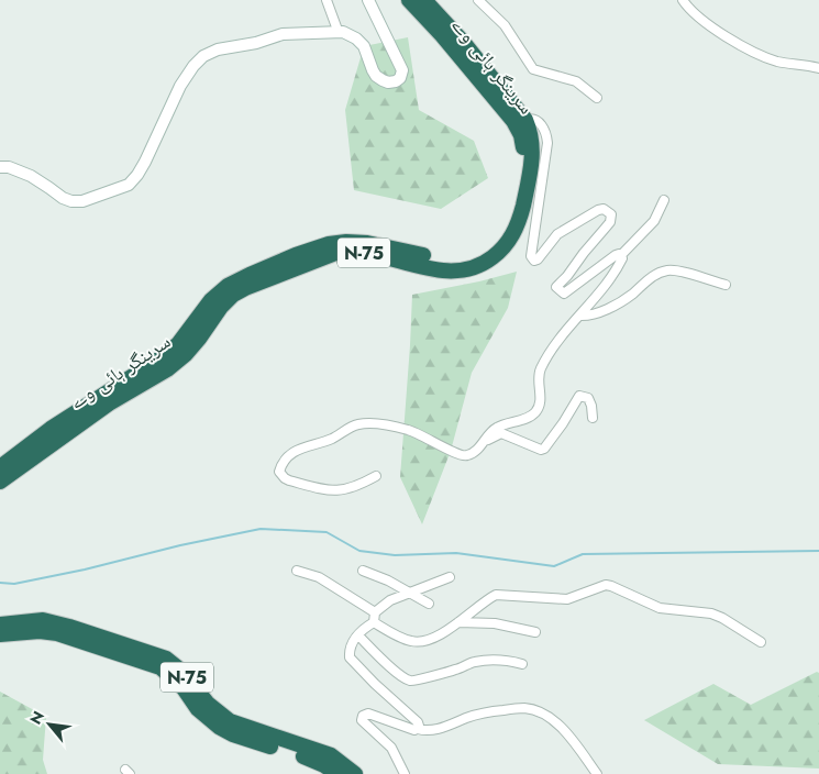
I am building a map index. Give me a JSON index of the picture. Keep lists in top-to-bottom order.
{
  "streets": {
    "highway": ["سرینگر ہائی وے", "N-75"]
  },
  "north": "top left"
}
